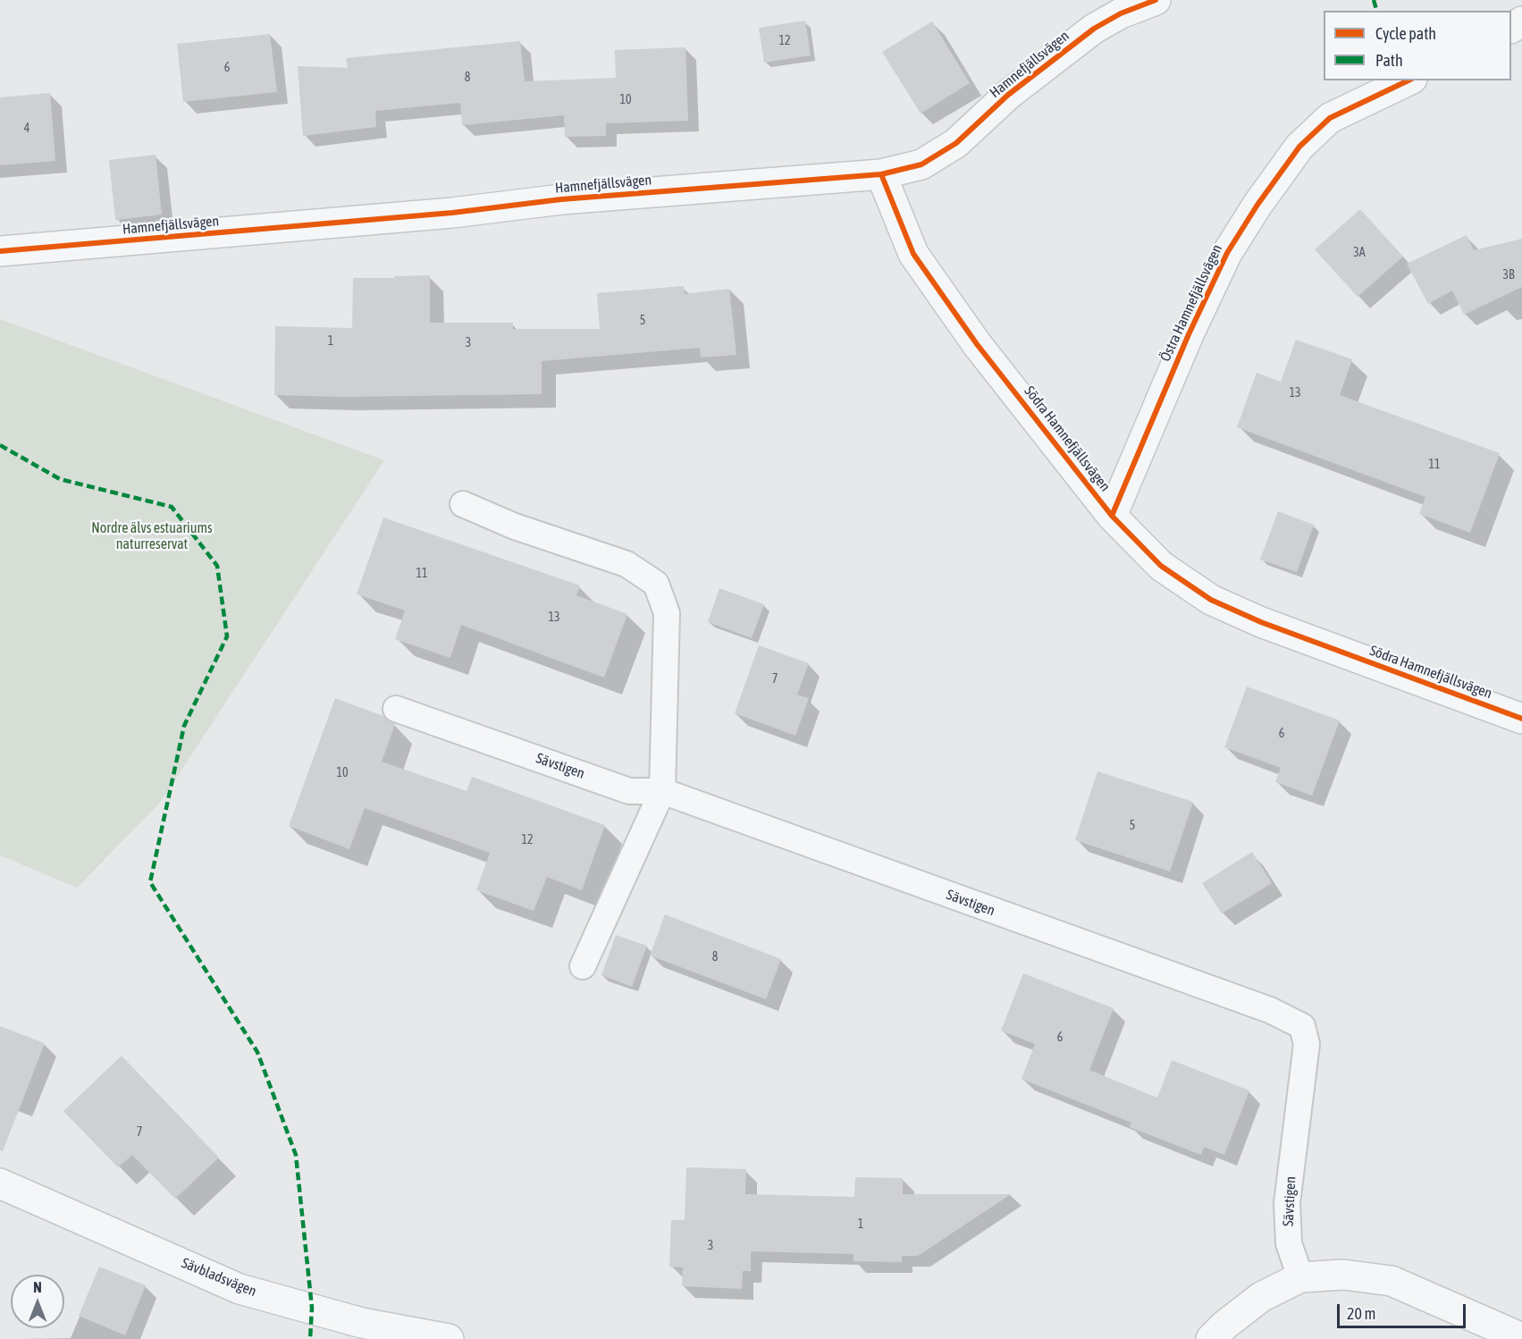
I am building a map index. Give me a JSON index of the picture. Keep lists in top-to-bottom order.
{
  "streets": {
    "street": [
      "Hamnefjällsvägen",
      "Östra Hamnefjällsvägen",
      "Södra Hamnefjällsvägen",
      "Sävbladsvägen"
    ],
    "lane": ["Sävstigen"]
  },
  "crossings": [
    ["Hamnefjällsvägen", "Södra Hamnefjällsvägen"],
    ["Östra Hamnefjällsvägen", "Södra Hamnefjällsvägen"]
  ],
  "parks": ["Nordre älvs estuariums naturreservat"],
  "house_numbers": [
    "12",
    "6",
    "8",
    "10",
    "4",
    "3A",
    "3B",
    "5",
    "1",
    "3",
    "13",
    "11",
    "11",
    "13",
    "7",
    "6",
    "10",
    "5",
    "12",
    "8",
    "6",
    "7",
    "1",
    "3"
  ],
  "legend": ["Cycle path", "Path"],
  "scale_bar": "20 m",
  "north": "top"
}
